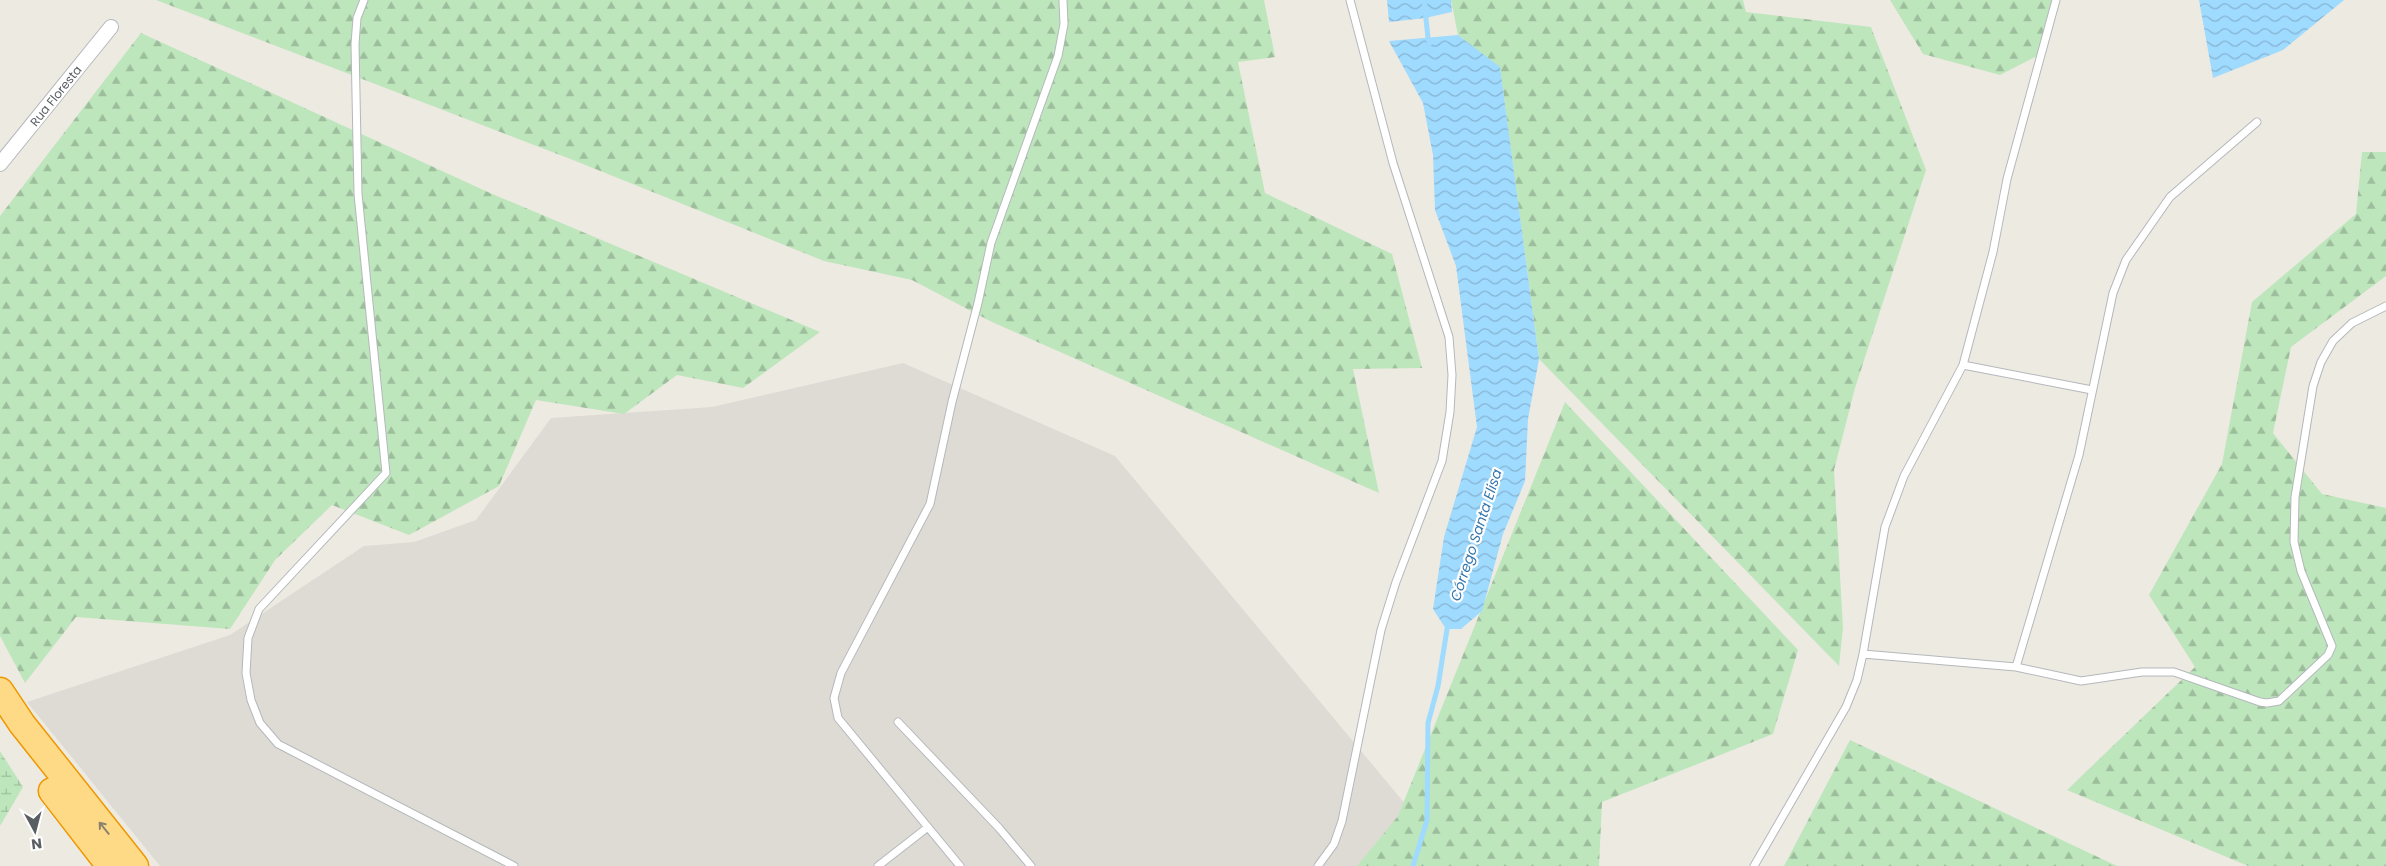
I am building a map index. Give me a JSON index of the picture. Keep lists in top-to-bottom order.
{
  "streets": {
    "street": ["Rua Floresta"]
  },
  "water": ["Córrego Santa Elisa"],
  "north": "bottom"
}
